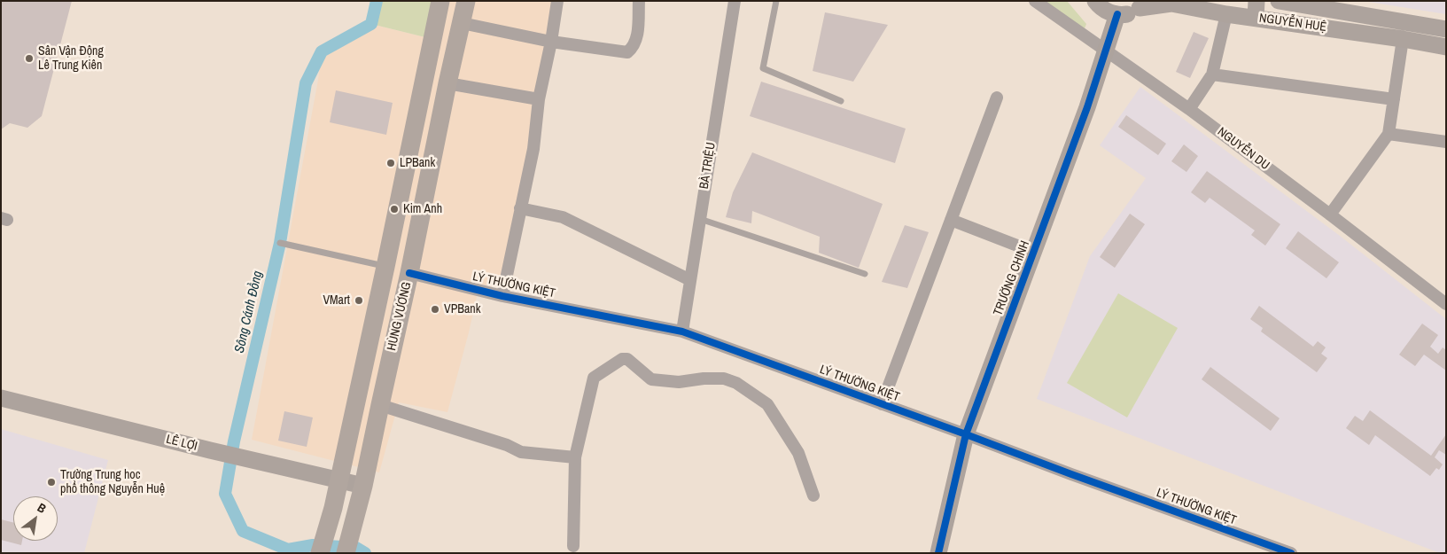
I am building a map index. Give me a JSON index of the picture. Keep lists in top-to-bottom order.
{
  "streets": {
    "main road": ["HÙNG VƯƠNG"],
    "street": [
      "NGUYỄN HUỆ",
      "NGUYỄN DU",
      "BÀ TRIỆU",
      "TRƯỜNG CHINH",
      "LÝ THƯỜNG KIỆT",
      "LÊ LỢI"
    ]
  },
  "crossings": [
    ["NGUYỄN HUỆ", "TRƯỜNG CHINH"],
    ["NGUYỄN DU", "TRƯỜNG CHINH"],
    ["BÀ TRIỆU", "LÝ THƯỜNG KIỆT"],
    ["TRƯỜNG CHINH", "LÝ THƯỜNG KIỆT"],
    ["LÝ THƯỜNG KIỆT", "HÙNG VƯƠNG"],
    ["HÙNG VƯƠNG", "LÊ LỢI"]
  ],
  "water": ["Sông Cánh Đồng"],
  "places": [
    "Sân Vận Động Lê Trung Kiên",
    "LPBank",
    "Kim Anh",
    "VMart",
    "VPBank",
    "Trường Trung học phổ thông Nguyễn Huệ"
  ],
  "north": "top right"
}
